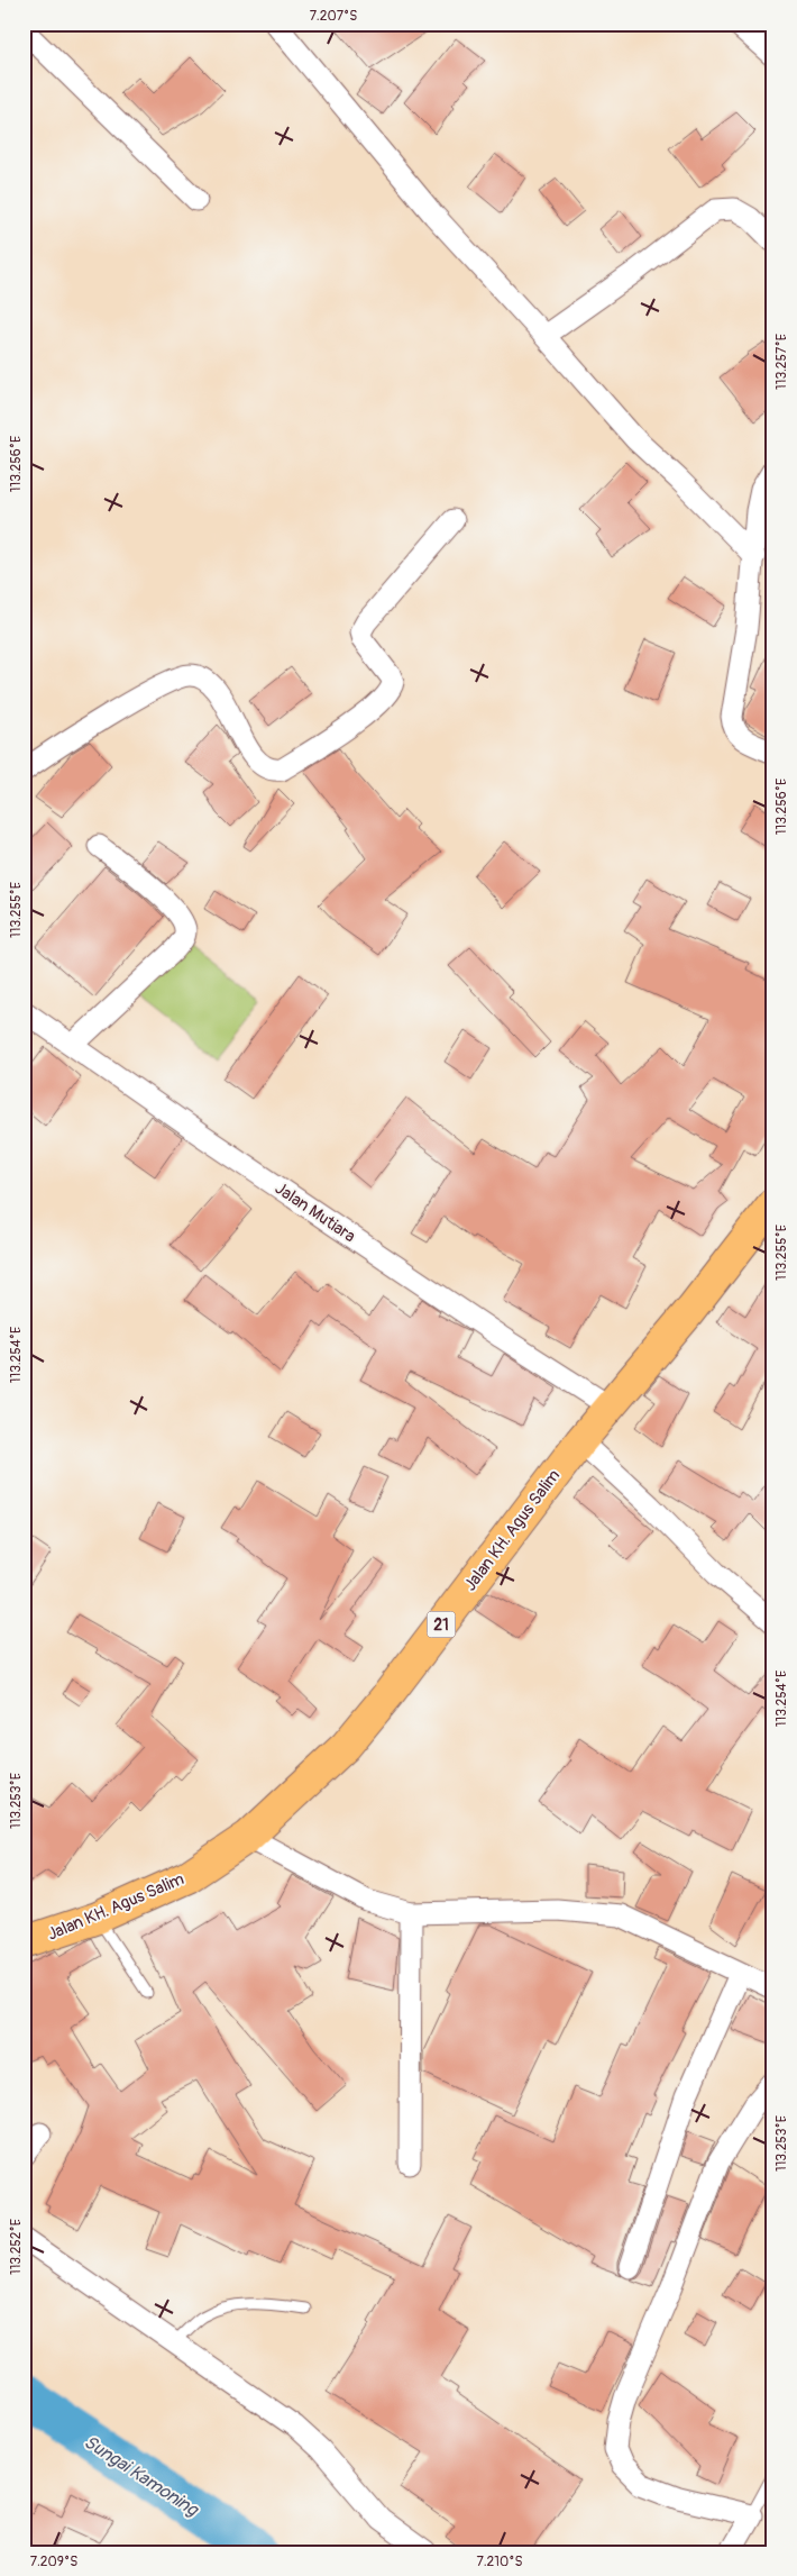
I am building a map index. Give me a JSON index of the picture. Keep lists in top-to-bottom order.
{
  "streets": {
    "highway": ["Jalan KH. Agus Salim", "21"],
    "street": ["Jalan Mutiara"]
  },
  "crossings": [
    ["Jalan Mutiara", "Jalan KH. Agus Salim"]
  ],
  "water": ["Sungai Kamoning"],
  "coordinates": [
    "7.207°S",
    "113.257°E",
    "113.256°E",
    "113.255°E",
    "113.254°E",
    "113.253°E",
    "113.252°E",
    "7.209°S",
    "7.210°S"
  ]
}
